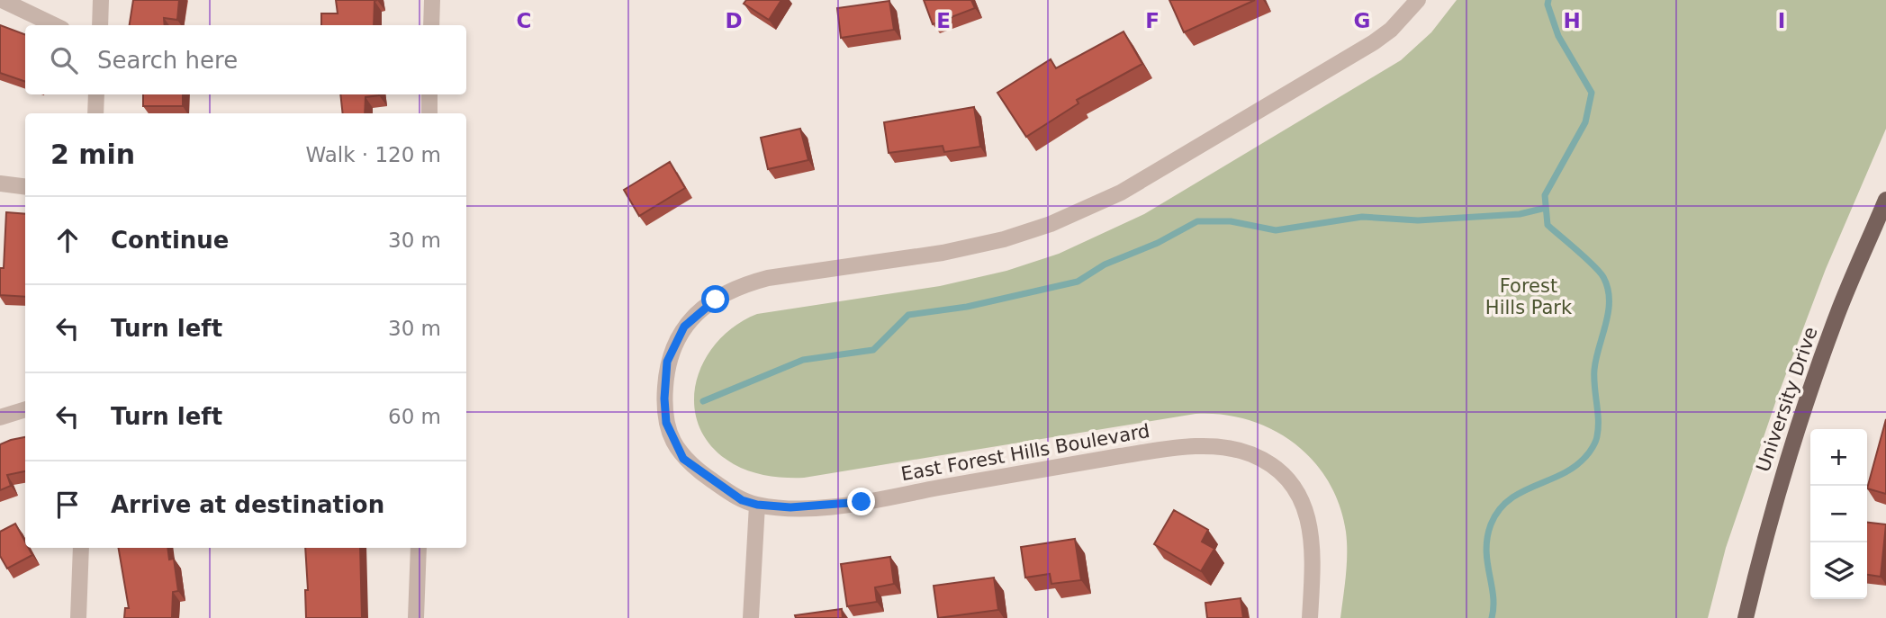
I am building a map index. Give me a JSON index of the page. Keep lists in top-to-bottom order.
{
  "streets": {
    "main road": ["University Drive"],
    "street": ["East Forest Hills Boulevard"]
  },
  "parks": ["Forest Hills Park"],
  "page": {
    "search": "Search here",
    "heading": ["2 min", "Walk · 120 m"],
    "list": [
      ["Continue", "30 m"],
      ["Turn left", "30 m"],
      ["Turn left", "60 m"],
      "Arrive at destination"
    ],
    "map_buttons": ["+", "−"]
  },
  "grid": {
    "columns": [
      "C",
      "D",
      "E",
      "F",
      "G",
      "H",
      "I"
    ]
  }
}
